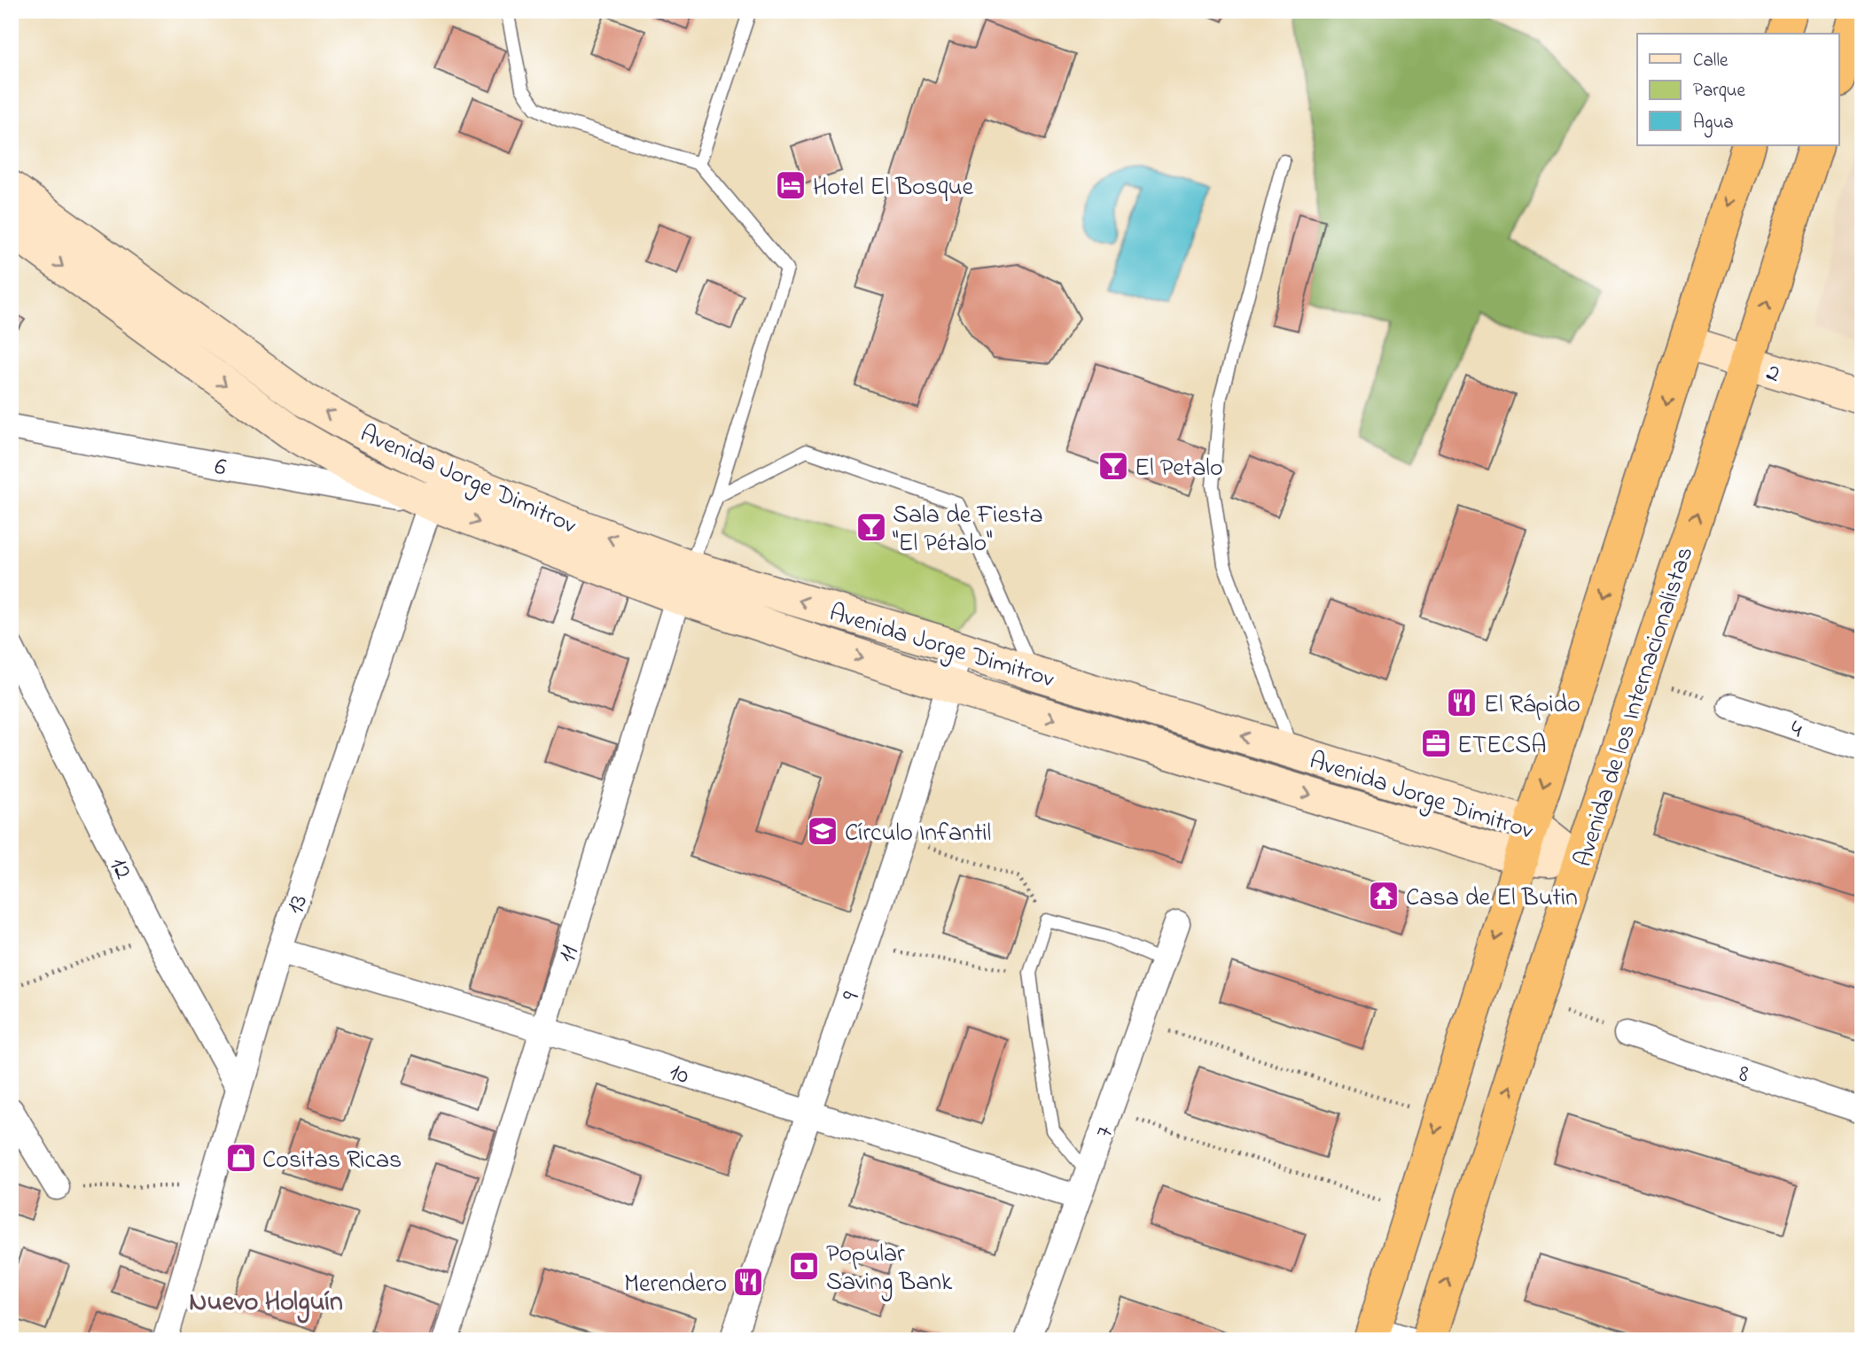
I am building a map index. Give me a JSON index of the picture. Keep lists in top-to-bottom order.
{
  "streets": {
    "highway": ["Avenida de los Internacionalistas"],
    "main road": ["2", "Avenida Jorge Dimitrov"],
    "street": [
      "6",
      "4",
      "12",
      "13",
      "11",
      "9",
      "10",
      "8",
      "7"
    ]
  },
  "crossings": [
    ["2", "Avenida de los Internacionalistas"],
    ["6", "Avenida Jorge Dimitrov"],
    ["6", "13"],
    ["Avenida Jorge Dimitrov", "Avenida de los Internacionalistas"],
    ["Avenida Jorge Dimitrov", "13"],
    ["Avenida Jorge Dimitrov", "11"],
    ["Avenida Jorge Dimitrov", "9"],
    ["12", "13"],
    ["13", "10"],
    ["11", "10"],
    ["9", "10"],
    ["10", "7"]
  ],
  "districts": ["Nuevo Holguín"],
  "places": {
    "hotel": ["Hotel El Bosque"],
    "bar": ["El Petalo", "Sala de Fiesta \"El Pétalo\""],
    "restaurant": ["El Rápido", "Merendero"],
    "office": ["ETECSA"],
    "school or university": ["Círculo Infantil"],
    "temple": ["Casa de El Butin"],
    "shop": ["Cositas Ricas"],
    "bank": ["Popular Saving Bank"]
  },
  "legend": ["Calle", "Parque", "Agua"]
}
